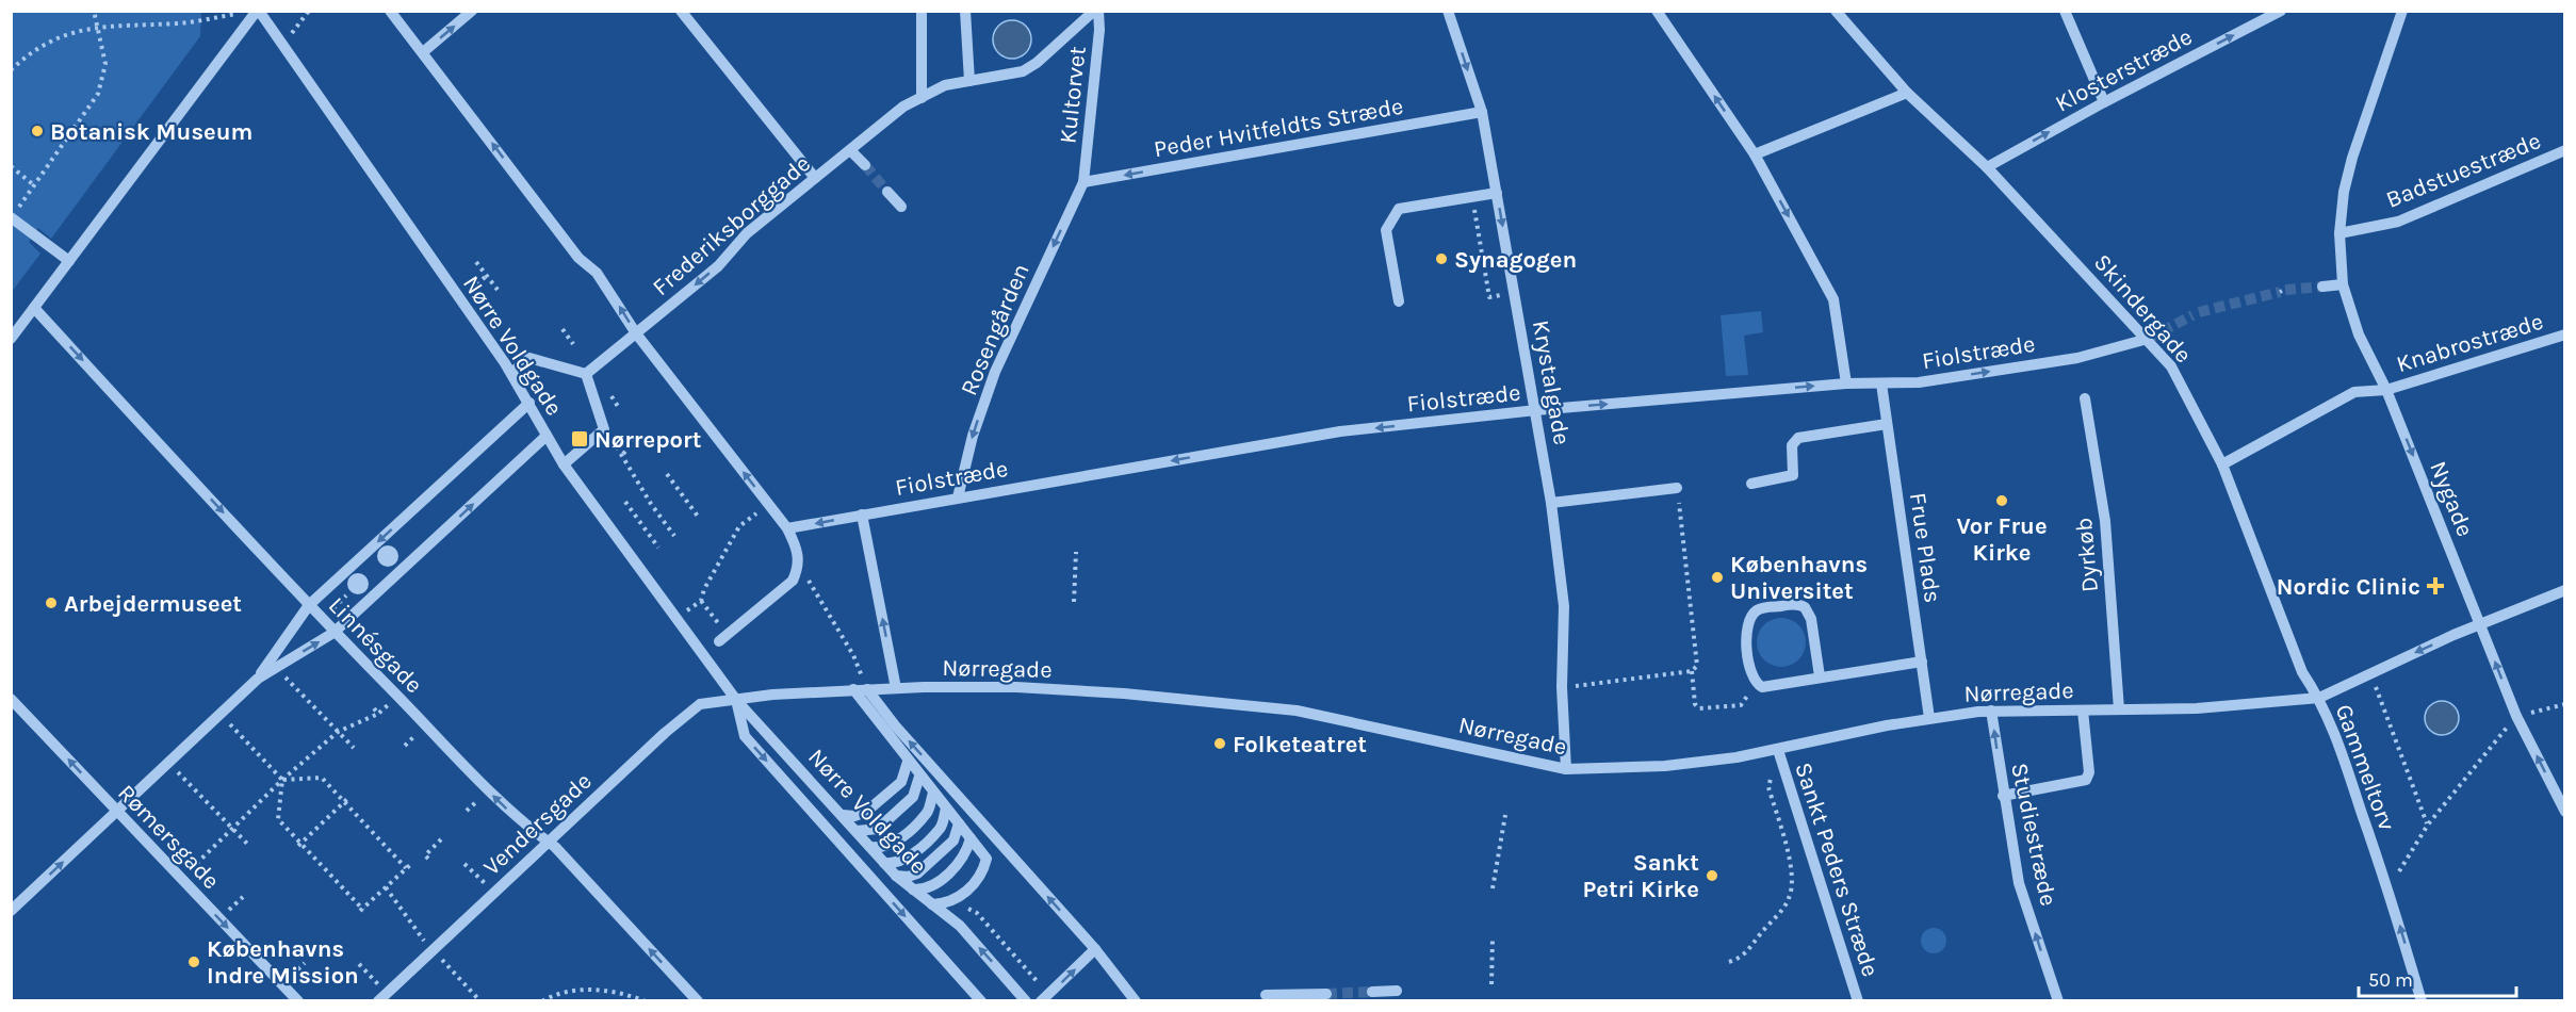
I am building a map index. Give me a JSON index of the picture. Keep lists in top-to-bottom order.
{
  "streets": {
    "street": [
      "Klosterstræde",
      "Kultorvet",
      "Peder Hvitfeldts Stræde",
      "Badstuestræde",
      "Frederiksborggade",
      "Skindergade",
      "Rosengården",
      "Knabrostræde",
      "Nørre Voldgade",
      "Fiolstræde",
      "Krystalgade",
      "Nygade",
      "Frue Plads",
      "Dyrkøb",
      "Linnésgade",
      "Nørregade",
      "Gammeltorv",
      "Vendersgade",
      "Studiestræde",
      "Rømersgade",
      "Sankt Peders Stræde"
    ]
  },
  "crossings": [
    ["Klosterstræde", "Skindergade"],
    ["Kultorvet", "Peder Hvitfeldts Stræde"],
    ["Kultorvet", "Frederiksborggade"],
    ["Kultorvet", "Rosengården"],
    ["Peder Hvitfeldts Stræde", "Rosengården"],
    ["Peder Hvitfeldts Stræde", "Krystalgade"],
    ["Badstuestræde", "Nygade"],
    ["Skindergade", "Knabrostræde"],
    ["Skindergade", "Fiolstræde"],
    ["Skindergade", "Nørregade"],
    ["Skindergade", "Gammeltorv"],
    ["Rosengården", "Fiolstræde"],
    ["Knabrostræde", "Nygade"],
    ["Nørre Voldgade", "Nørregade"],
    ["Nørre Voldgade", "Vendersgade"],
    ["Fiolstræde", "Krystalgade"],
    ["Fiolstræde", "Frue Plads"],
    ["Krystalgade", "Nørregade"],
    ["Nygade", "Gammeltorv"],
    ["Frue Plads", "Nørregade"],
    ["Dyrkøb", "Nørregade"],
    ["Linnésgade", "Vendersgade"],
    ["Nørregade", "Gammeltorv"],
    ["Nørregade", "Vendersgade"],
    ["Nørregade", "Studiestræde"],
    ["Nørregade", "Sankt Peders Stræde"]
  ],
  "one_way": [
    "Klosterstræde",
    "Peder Hvitfeldts Stræde",
    "Frederiksborggade",
    "Rosengården",
    "Studiestræde"
  ],
  "places": {
    "other": [
      "Botanisk Museum",
      "Synagogen",
      "Vor Frue Kirke",
      "Københavns Universitet",
      "Arbejdermuseet",
      "Folketeatret",
      "Sankt Petri Kirke",
      "Københavns Indre Mission"
    ],
    "transit": ["Nørreport"],
    "health": ["Nordic Clinic"]
  },
  "scale_bar": "50 m"
}
